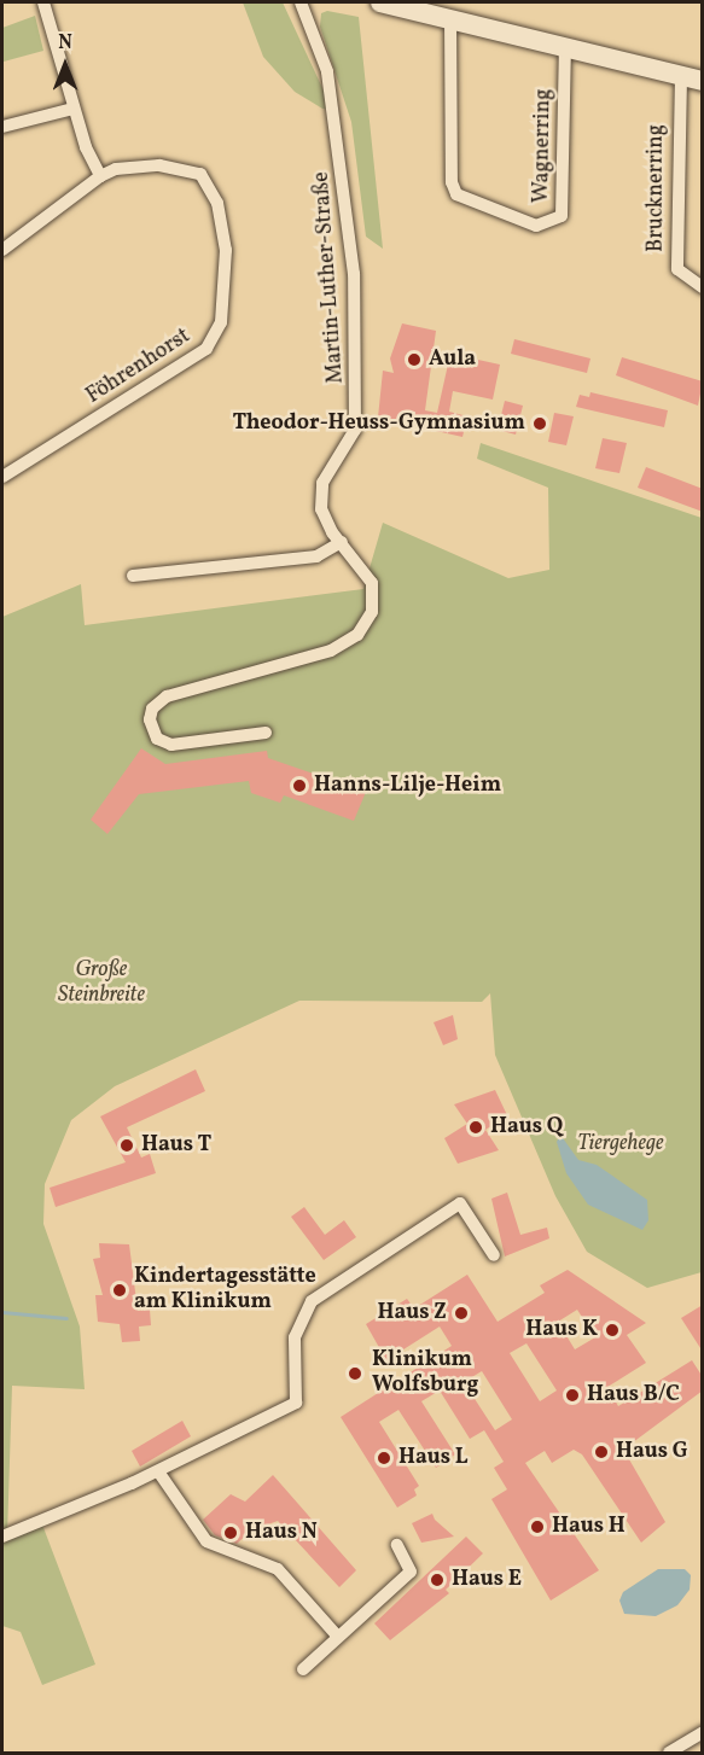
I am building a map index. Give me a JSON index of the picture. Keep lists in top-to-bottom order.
{
  "streets": {
    "street": [
      "Wagnerring",
      "Brucknerring",
      "Martin-Luther-Straße",
      "Föhrenhorst"
    ]
  },
  "parks": ["Große Steinbreite", "Tiergehege"],
  "places": [
    "Aula",
    "Theodor-Heuss-Gymnasium",
    "Hanns-Lilje-Heim",
    "Haus Q",
    "Haus T",
    "Kindertagesstätte am Klinikum",
    "Haus Z",
    "Haus K",
    "Klinikum Wolfsburg",
    "Haus B/C",
    "Haus G",
    "Haus L",
    "Haus H",
    "Haus N",
    "Haus E"
  ],
  "north": "top"
}
